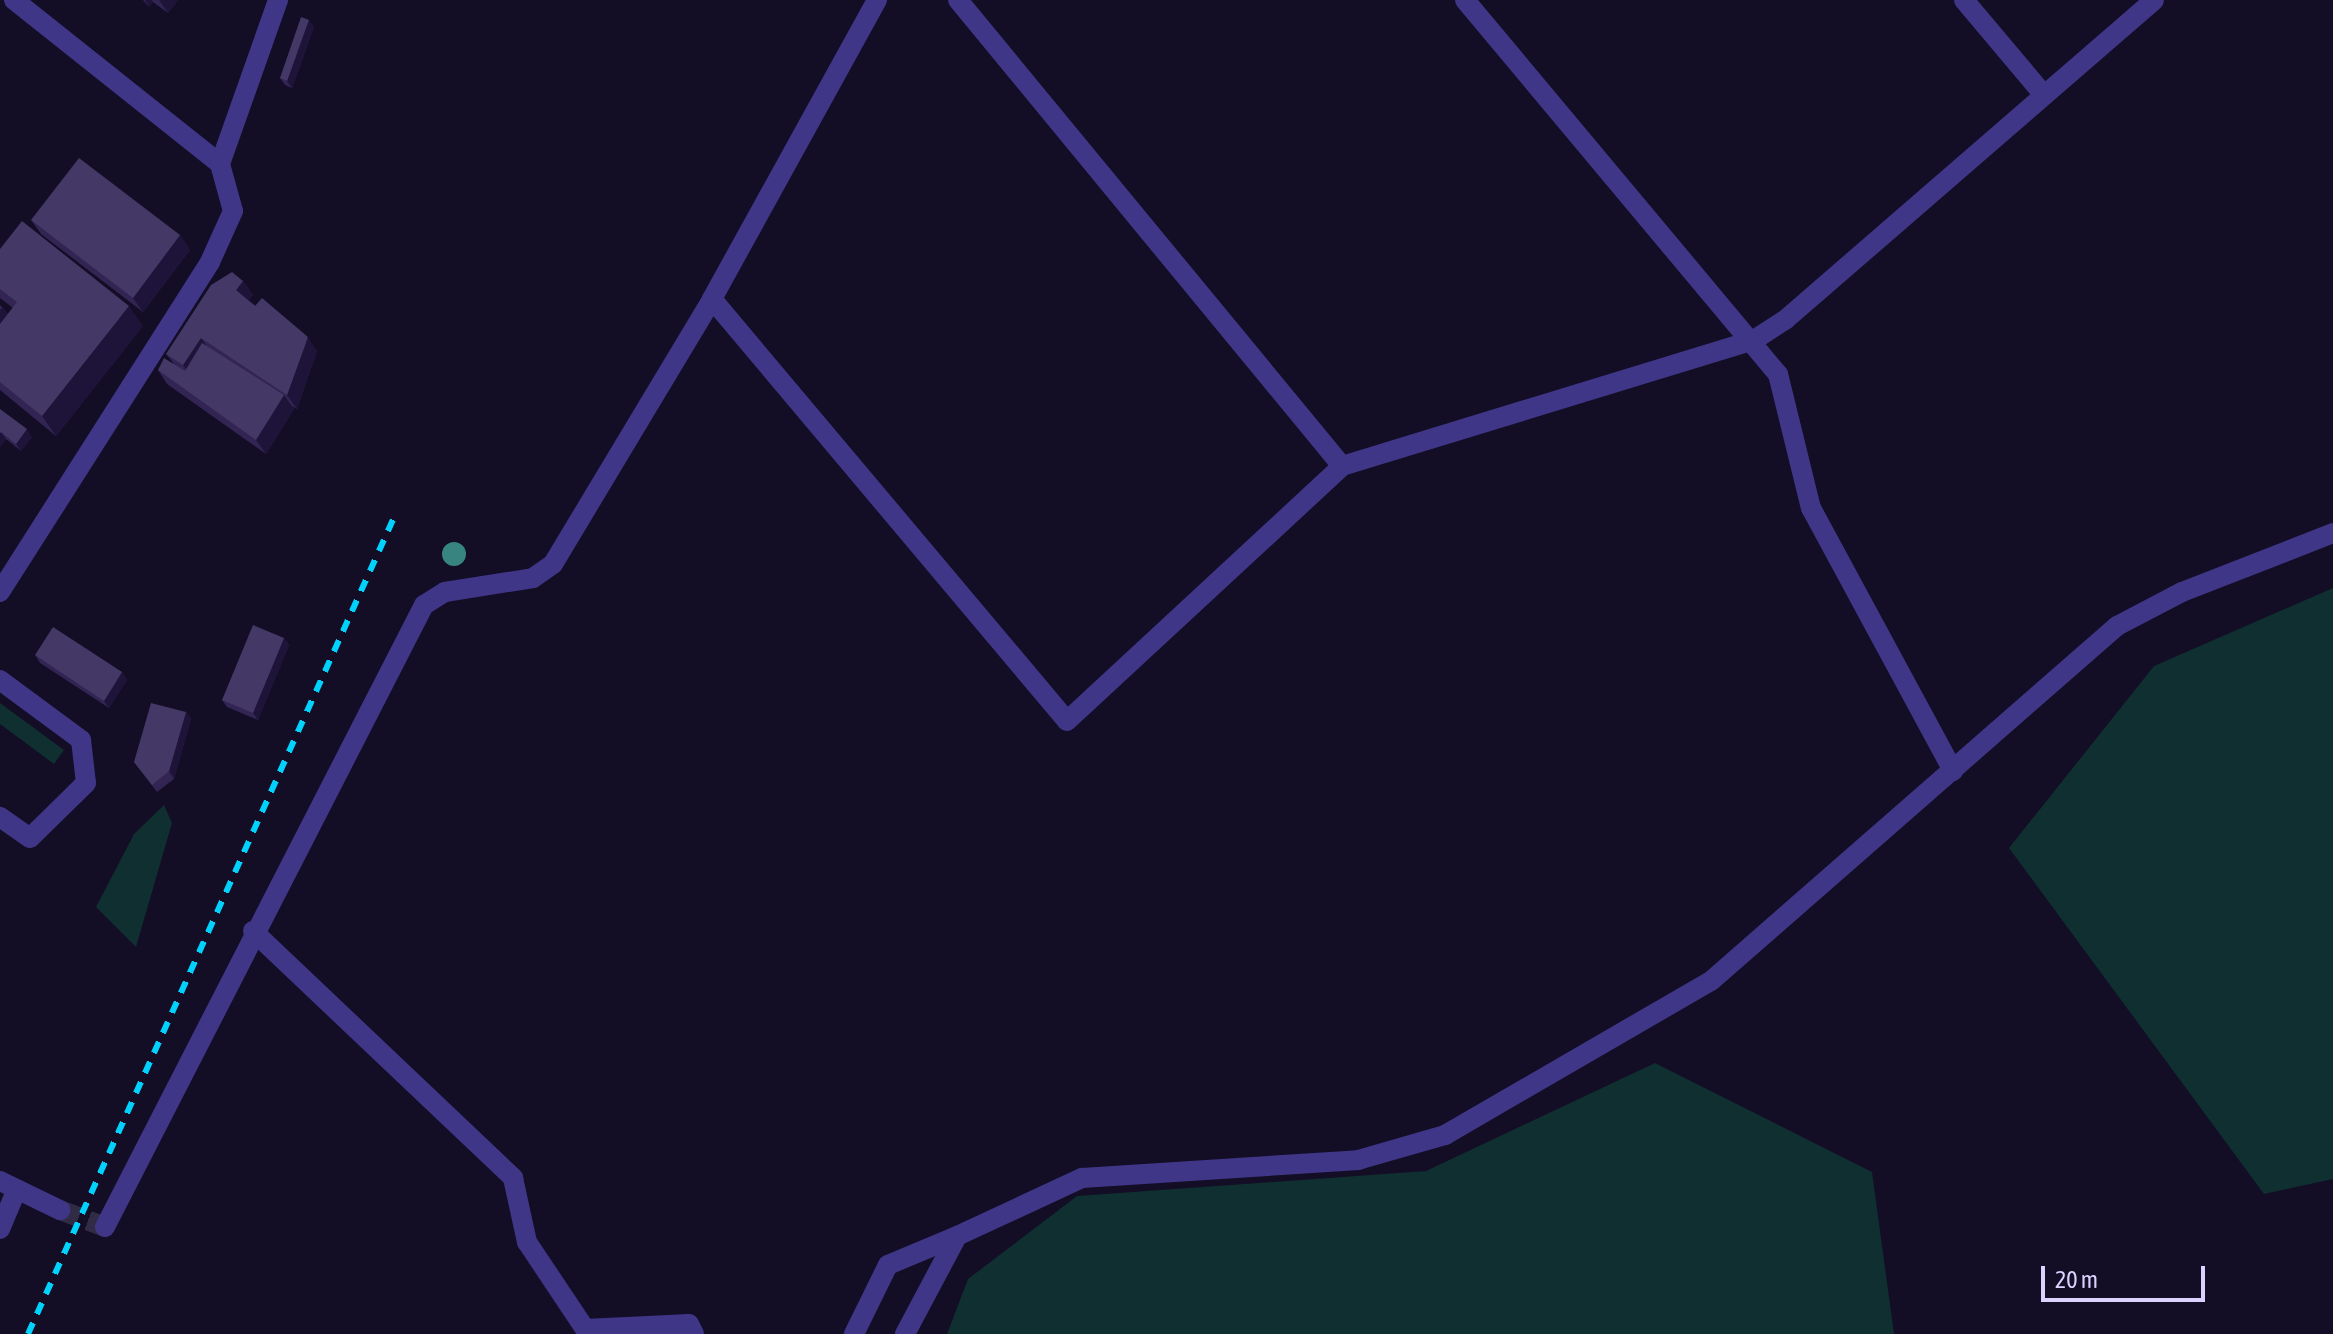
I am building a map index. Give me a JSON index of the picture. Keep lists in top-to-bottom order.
{
  "scale_bar": "20 m"
}
